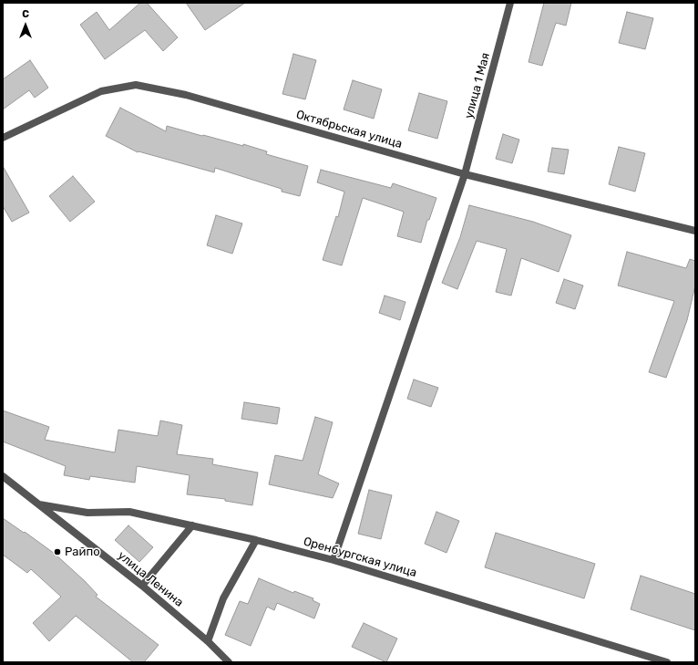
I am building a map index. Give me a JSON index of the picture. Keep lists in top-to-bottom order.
{
  "streets": {
    "street": [
      "улица 1 Мая",
      "Октябрьская улица",
      "Оренбургская улица",
      "улица Ленина"
    ]
  },
  "crossings": [
    ["улица 1 Мая", "Октябрьская улица"],
    ["улица 1 Мая", "Оренбургская улица"],
    ["Оренбургская улица", "улица Ленина"]
  ],
  "places": ["Райпо"],
  "north": "top"
}
